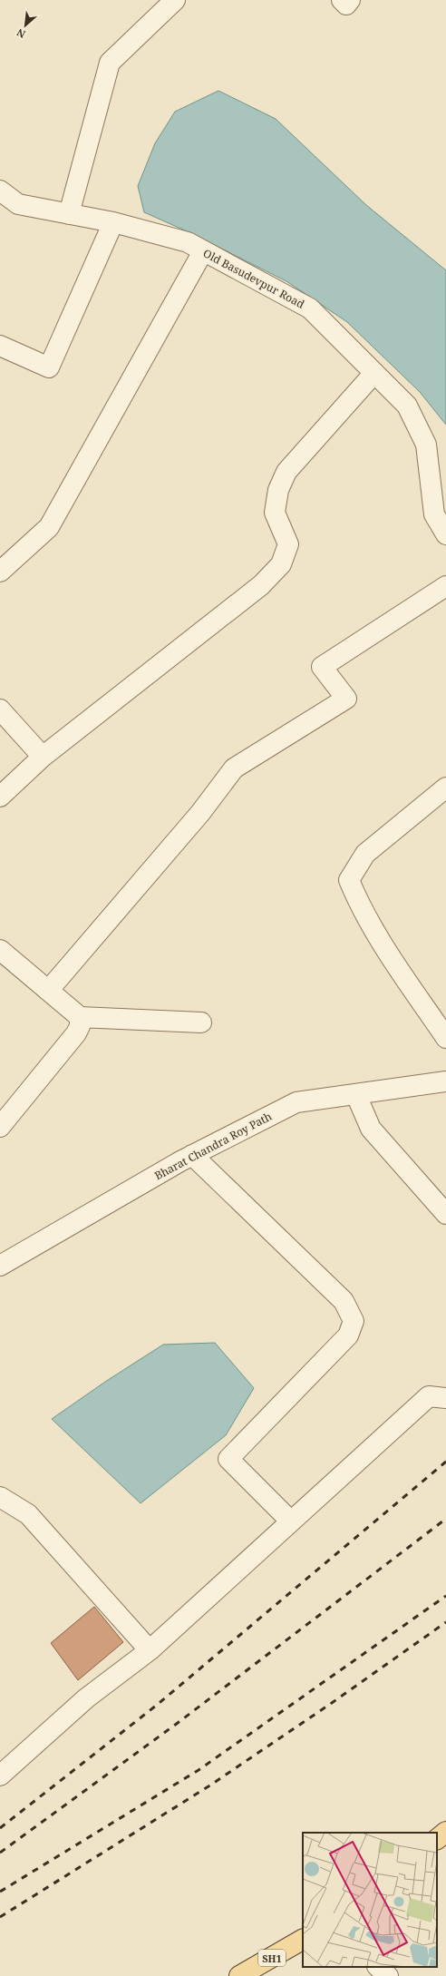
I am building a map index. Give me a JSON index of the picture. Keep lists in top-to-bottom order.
{
  "streets": {
    "main road": ["SH1"],
    "street": ["Old Basudevpur Road", "Bharat Chandra Roy Path"]
  },
  "north": "bottom left"
}
